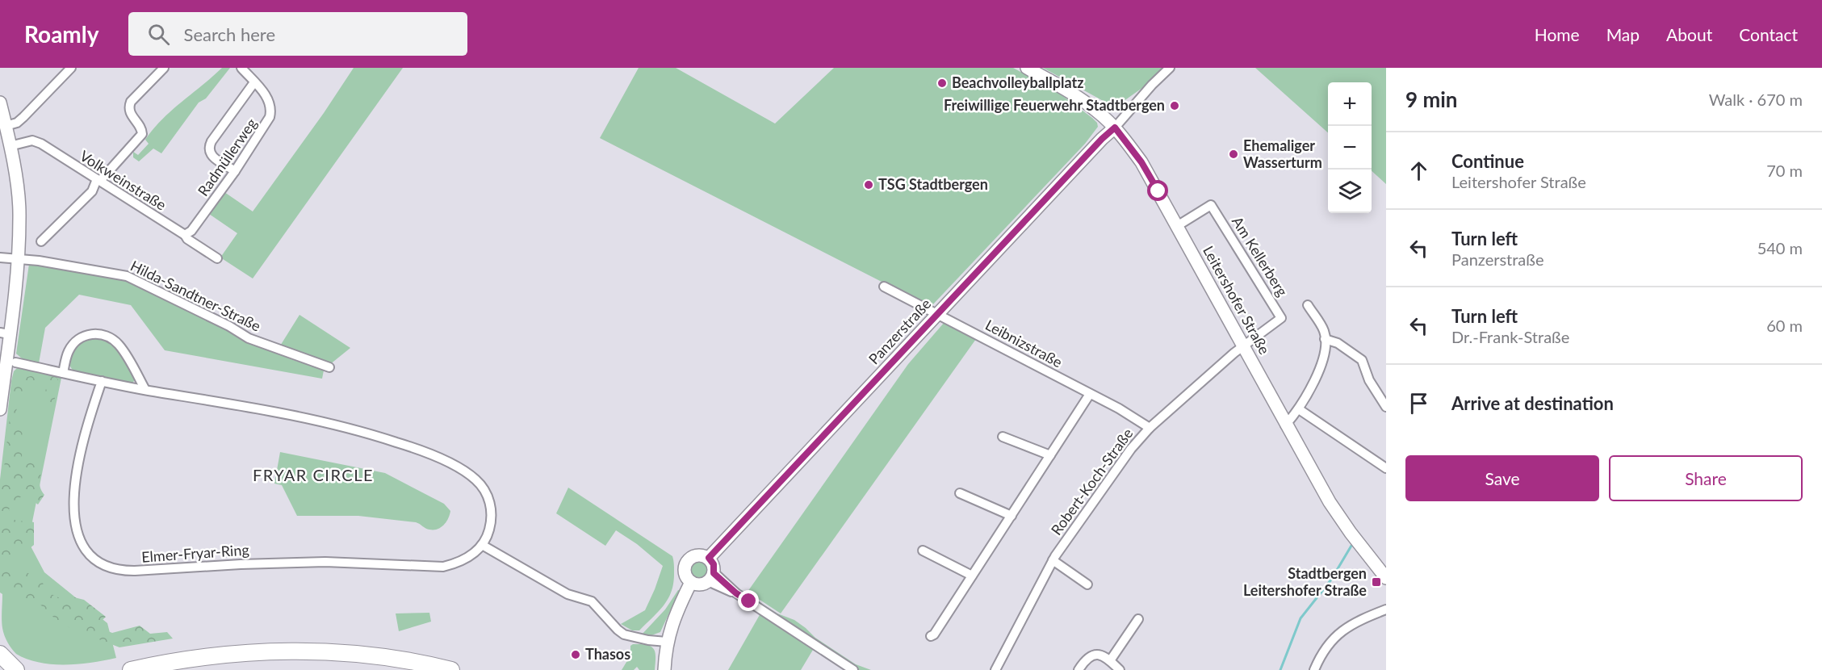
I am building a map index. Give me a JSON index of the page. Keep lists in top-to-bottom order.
{
  "streets": {
    "street": [
      "Radmüllerweg",
      "Volkweinstraße",
      "Am Kellerberg",
      "Hilda-Sandtner-Straße",
      "Leitershofer Straße",
      "Panzerstraße",
      "Leibnizstraße",
      "Robert-Koch-Straße",
      "Elmer-Fryar-Ring"
    ]
  },
  "crossings": [
    ["Radmüllerweg", "Volkweinstraße"],
    ["Am Kellerberg", "Leitershofer Straße"],
    ["Am Kellerberg", "Robert-Koch-Straße"],
    ["Leitershofer Straße", "Panzerstraße"],
    ["Leitershofer Straße", "Robert-Koch-Straße"],
    ["Panzerstraße", "Leibnizstraße"],
    ["Leibnizstraße", "Robert-Koch-Straße"]
  ],
  "districts": ["FRYAR CIRCLE"],
  "places": {
    "other": [
      "Beachvolleyballplatz",
      "Freiwillige Feuerwehr Stadtbergen",
      "Ehemaliger Wasserturm",
      "TSG Stadtbergen",
      "Thasos"
    ],
    "transit": ["Stadtbergen Leitershofer Straße"]
  },
  "page": {
    "header": "Roamly",
    "search": "Search here",
    "nav": [
      "Home",
      "Map",
      "About",
      "Contact"
    ],
    "heading": ["9 min", "Walk · 670 m"],
    "map_buttons": ["+", "−"],
    "list": [
      ["Continue", "Leitershofer Straße", "70 m"],
      ["Turn left", "Panzerstraße", "540 m"],
      ["Turn left", "Dr.-Frank-Straße", "60 m"],
      "Arrive at destination"
    ],
    "buttons": ["Save", "Share"]
  }
}
